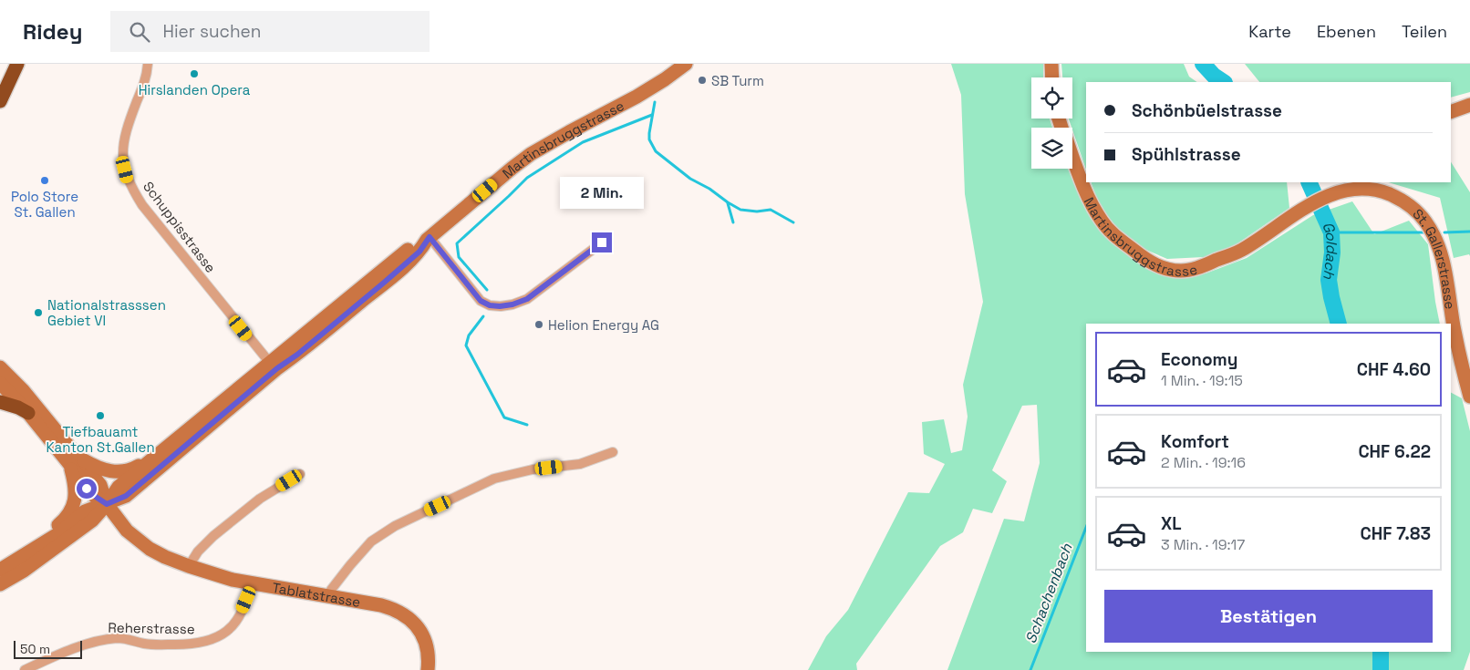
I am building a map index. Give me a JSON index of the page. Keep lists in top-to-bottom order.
{
  "streets": {
    "main road": ["Martinsbruggstrasse", "St. Gallerstrasse", "Tablatstrasse"],
    "street": ["Schuppisstrasse", "Reherstrasse"]
  },
  "crossings": [
    ["Martinsbruggstrasse", "Schuppisstrasse"],
    ["Martinsbruggstrasse", "St. Gallerstrasse"],
    ["Martinsbruggstrasse", "Tablatstrasse"],
    ["Tablatstrasse", "Reherstrasse"]
  ],
  "water": ["Goldach", "Schachenbach"],
  "places": [
    "Hirslanden Opera",
    "SB Turm",
    "Polo Store St. Gallen",
    "Nationalstrasssen Gebiet VI",
    "Helion Energy AG",
    "Tiefbauamt Kanton St.Gallen"
  ],
  "scale_bar": "50 m",
  "page": {
    "header": "Ridey",
    "search": "Hier suchen",
    "nav": ["Karte", "Ebenen", "Teilen"],
    "banner": ["Schönbüelstrasse", "Spühlstrasse"],
    "bubble": "2 Min.",
    "list": [
      {
        "name": "Economy",
        "note": "1 Min. · 19:15",
        "value": "CHF 4.60"
      },
      {
        "name": "Komfort",
        "note": "2 Min. · 19:16",
        "value": "CHF 6.22"
      },
      {
        "name": "XL",
        "note": "3 Min. · 19:17",
        "value": "CHF 7.83"
      }
    ],
    "buttons": "Bestätigen",
    "scale": "50 m"
  }
}
